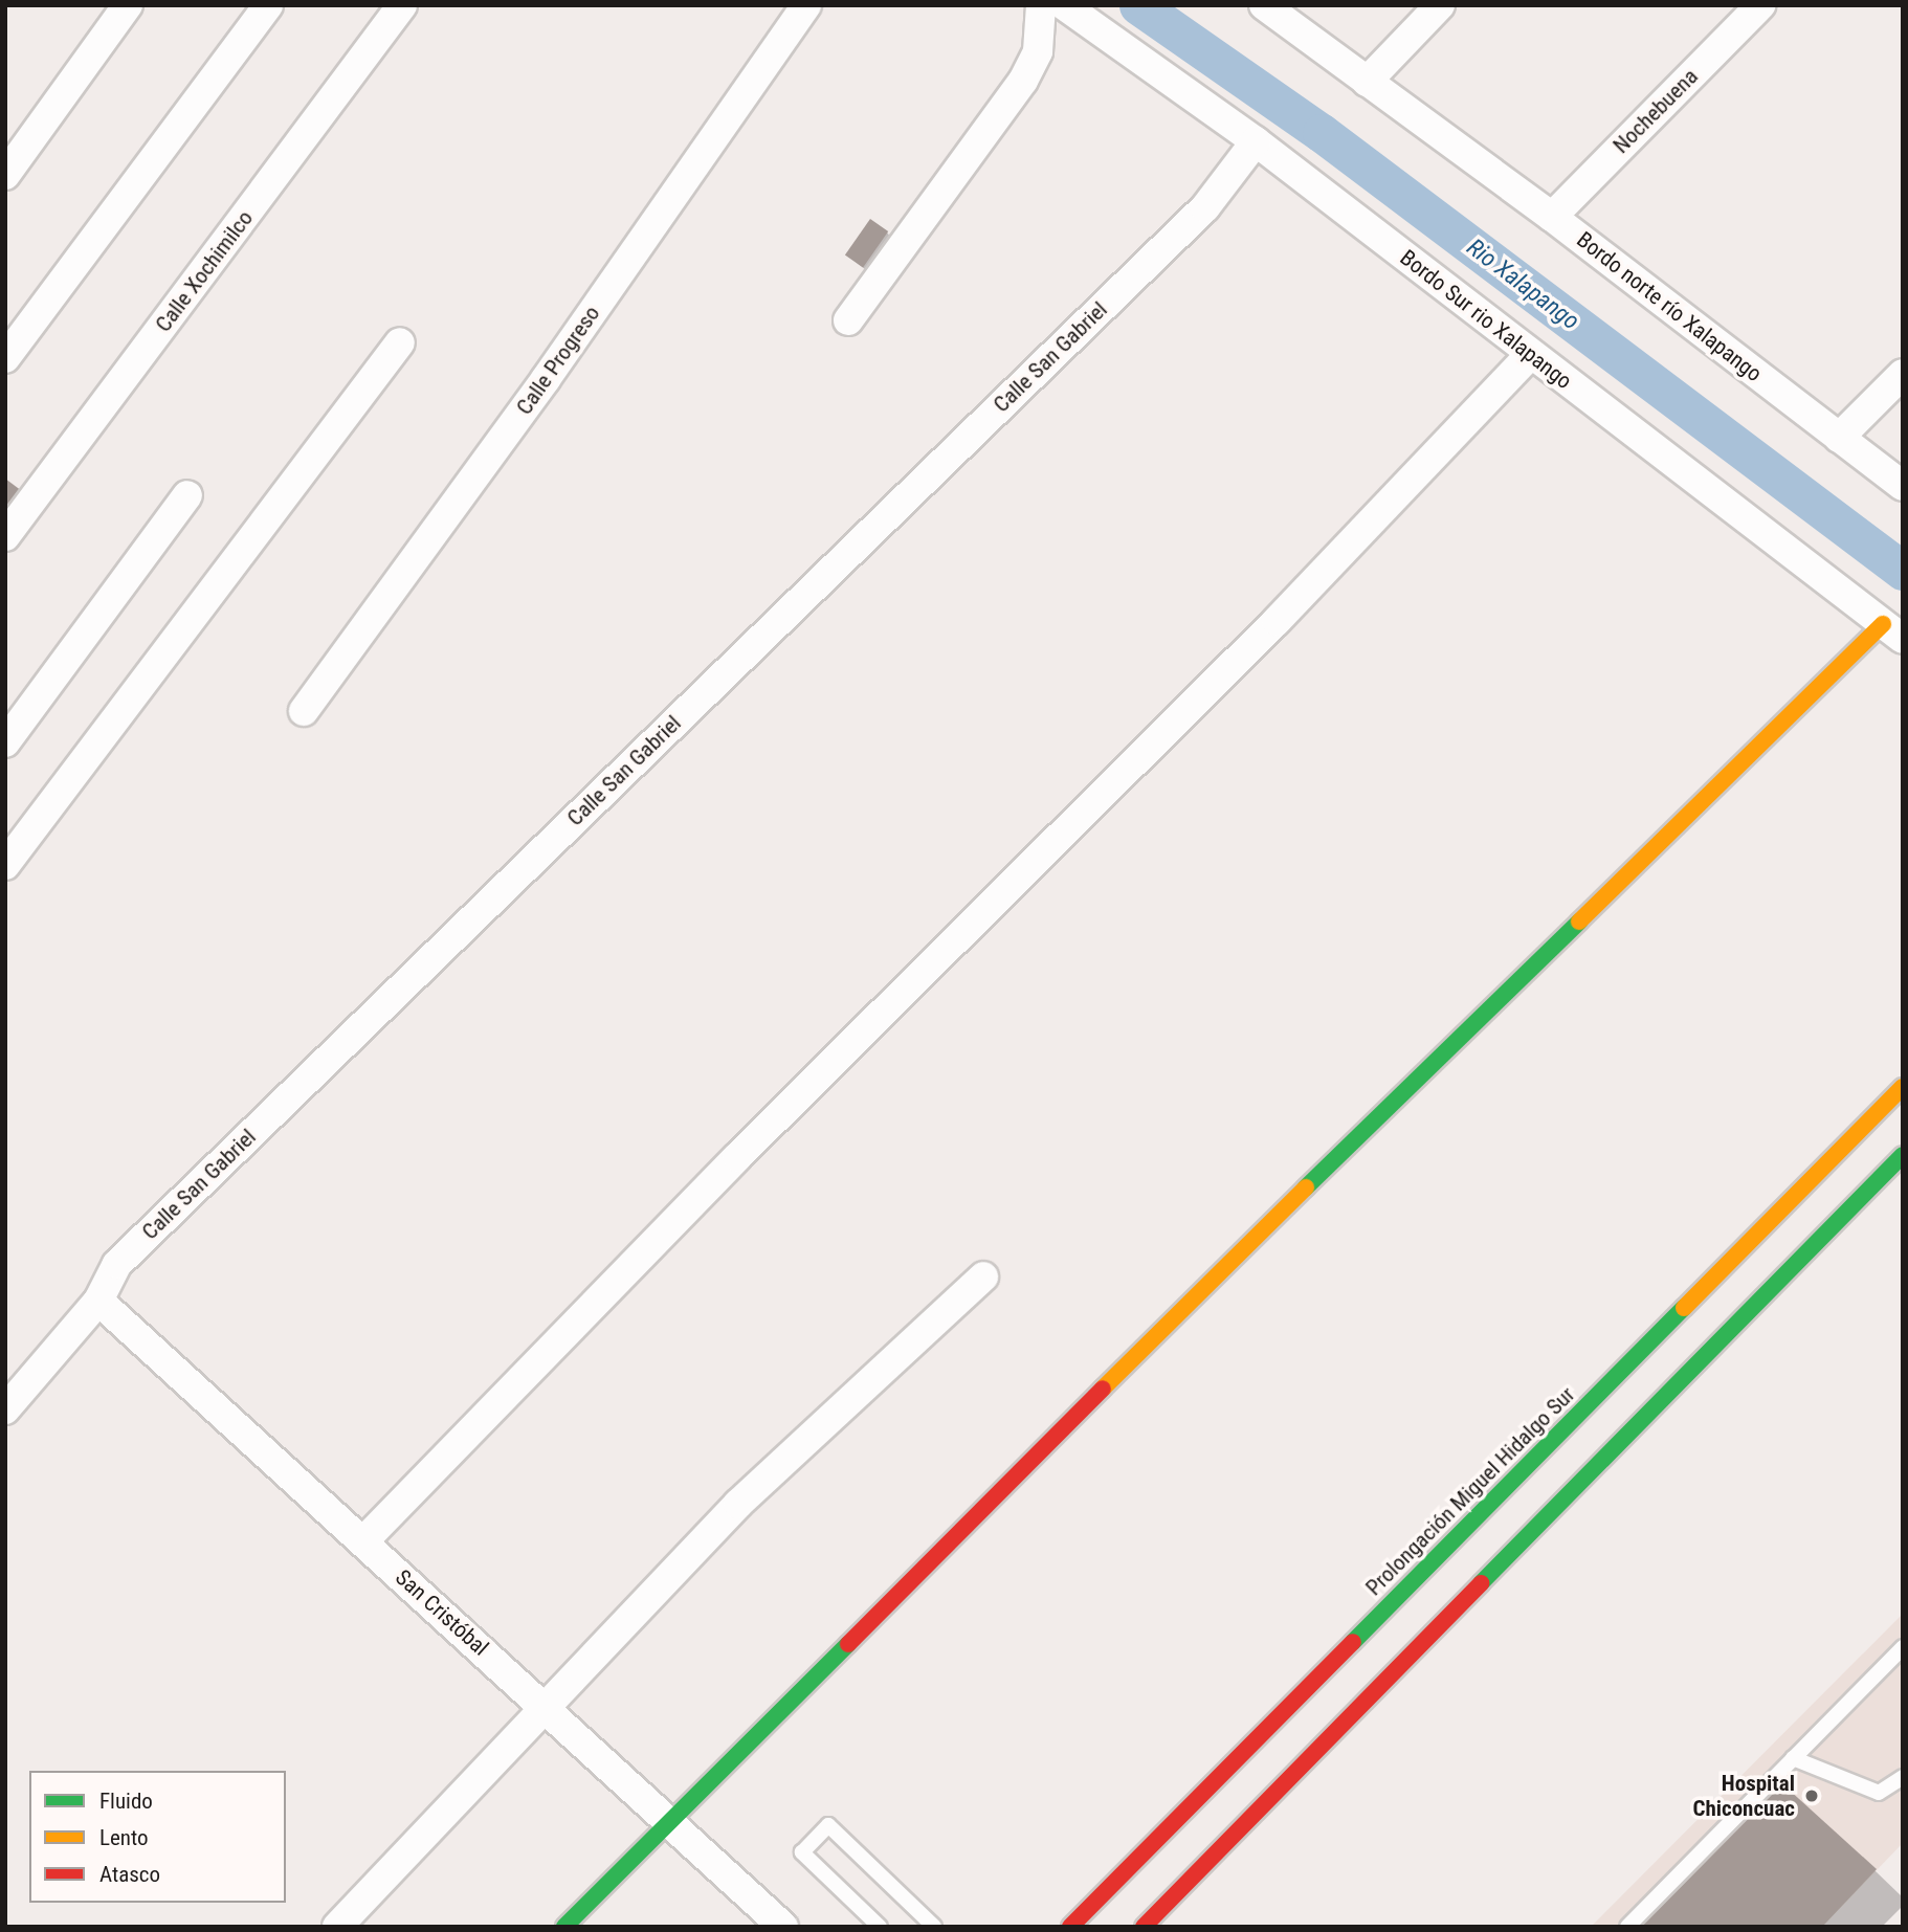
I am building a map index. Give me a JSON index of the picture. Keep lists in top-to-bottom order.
{
  "streets": {
    "main road": ["Prolongación Miguel Hidalgo Sur"],
    "street": [
      "Nochebuena",
      "Calle Xochimilco",
      "Bordo norte río Xalapango",
      "Bordo Sur rio Xalapango",
      "Calle San Gabriel",
      "Calle Progreso",
      "San Cristóbal"
    ]
  },
  "crossings": [
    ["Nochebuena", "Bordo norte río Xalapango"],
    ["Bordo Sur rio Xalapango", "Calle San Gabriel"],
    ["Calle San Gabriel", "San Cristóbal"]
  ],
  "water": ["Rio Xalapango"],
  "places": ["Hospital Chiconcuac"],
  "legend": ["Fluido", "Lento", "Atasco"]
}
